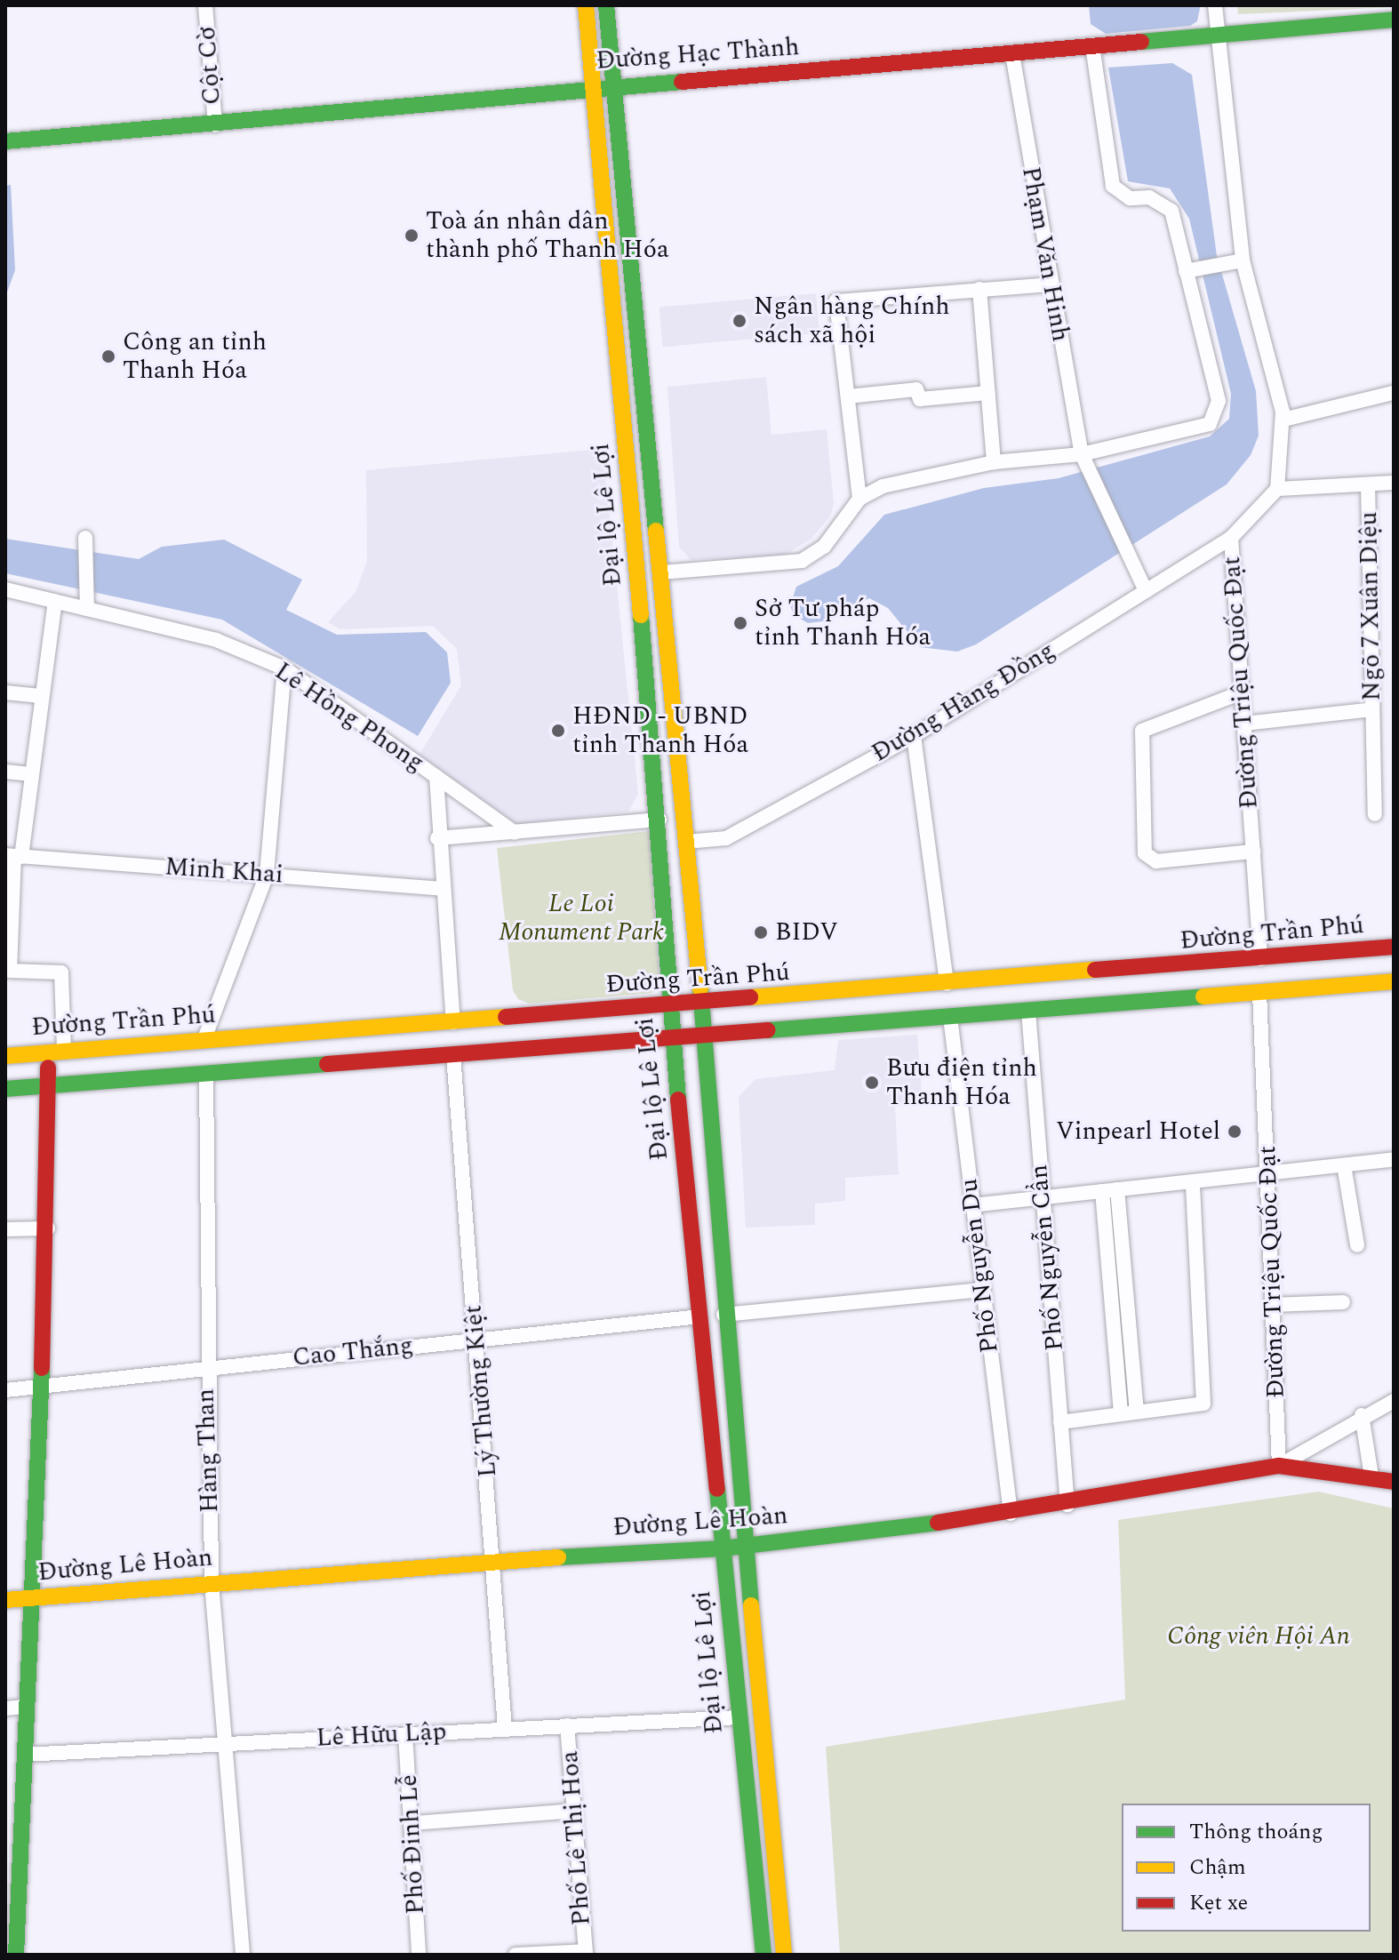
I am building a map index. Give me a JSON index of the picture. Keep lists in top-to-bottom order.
{
  "streets": {
    "main road": [
      "Đường Hạc Thành",
      "Đại lộ Lê Lợi",
      "Đường Trần Phú",
      "Đường Lê Hoàn"
    ],
    "street": [
      "Cột Cờ",
      "Phạm Văn Hinh",
      "Ngõ 7 Xuân Diệu",
      "Đường Triệu Quốc Đạt",
      "Đường Hàng Đồng",
      "Lê Hồng Phong",
      "Minh Khai",
      "Phố Nguyễn Cẩn",
      "Phố Nguyễn Du",
      "Cao Thắng",
      "Lý Thường Kiệt",
      "Hàng Than",
      "Lê Hữu Lập",
      "Phố Lê Thị Hoa",
      "Phố Đinh Lễ"
    ]
  },
  "crossings": [
    ["Đường Hạc Thành", "Cột Cờ"],
    ["Đường Hạc Thành", "Phạm Văn Hinh"],
    ["Đường Hạc Thành", "Đại lộ Lê Lợi"],
    ["Phạm Văn Hinh", "Đường Hàng Đồng"],
    ["Đại lộ Lê Lợi", "Đường Hàng Đồng"],
    ["Đại lộ Lê Lợi", "Đường Trần Phú"],
    ["Đại lộ Lê Lợi", "Cao Thắng"],
    ["Đại lộ Lê Lợi", "Đường Lê Hoàn"],
    ["Đại lộ Lê Lợi", "Lê Hữu Lập"],
    ["Đường Triệu Quốc Đạt", "Đường Hàng Đồng"],
    ["Đường Triệu Quốc Đạt", "Đường Trần Phú"],
    ["Đường Triệu Quốc Đạt", "Đường Lê Hoàn"],
    ["Phố Nguyễn Cẩn", "Đường Lê Hoàn"],
    ["Phố Nguyễn Du", "Đường Lê Hoàn"],
    ["Cao Thắng", "Lý Thường Kiệt"],
    ["Cao Thắng", "Hàng Than"],
    ["Lý Thường Kiệt", "Đường Lê Hoàn"],
    ["Lý Thường Kiệt", "Lê Hữu Lập"],
    ["Hàng Than", "Đường Lê Hoàn"],
    ["Hàng Than", "Lê Hữu Lập"],
    ["Lê Hữu Lập", "Phố Lê Thị Hoa"],
    ["Lê Hữu Lập", "Phố Đinh Lễ"]
  ],
  "parks": ["Le Loi Monument Park", "Công viên Hội An"],
  "places": [
    "Toà án nhân dân thành phố Thanh Hóa",
    "Ngân hàng Chính sách xã hội",
    "Công an tỉnh Thanh Hóa",
    "Sở Tư pháp tỉnh Thanh Hóa",
    "HĐND - UBND tỉnh Thanh Hóa",
    "BIDV",
    "Bưu điện tỉnh Thanh Hóa",
    "Vinpearl Hotel"
  ],
  "legend": ["Thông thoáng", "Chậm", "Kẹt xe"]
}
